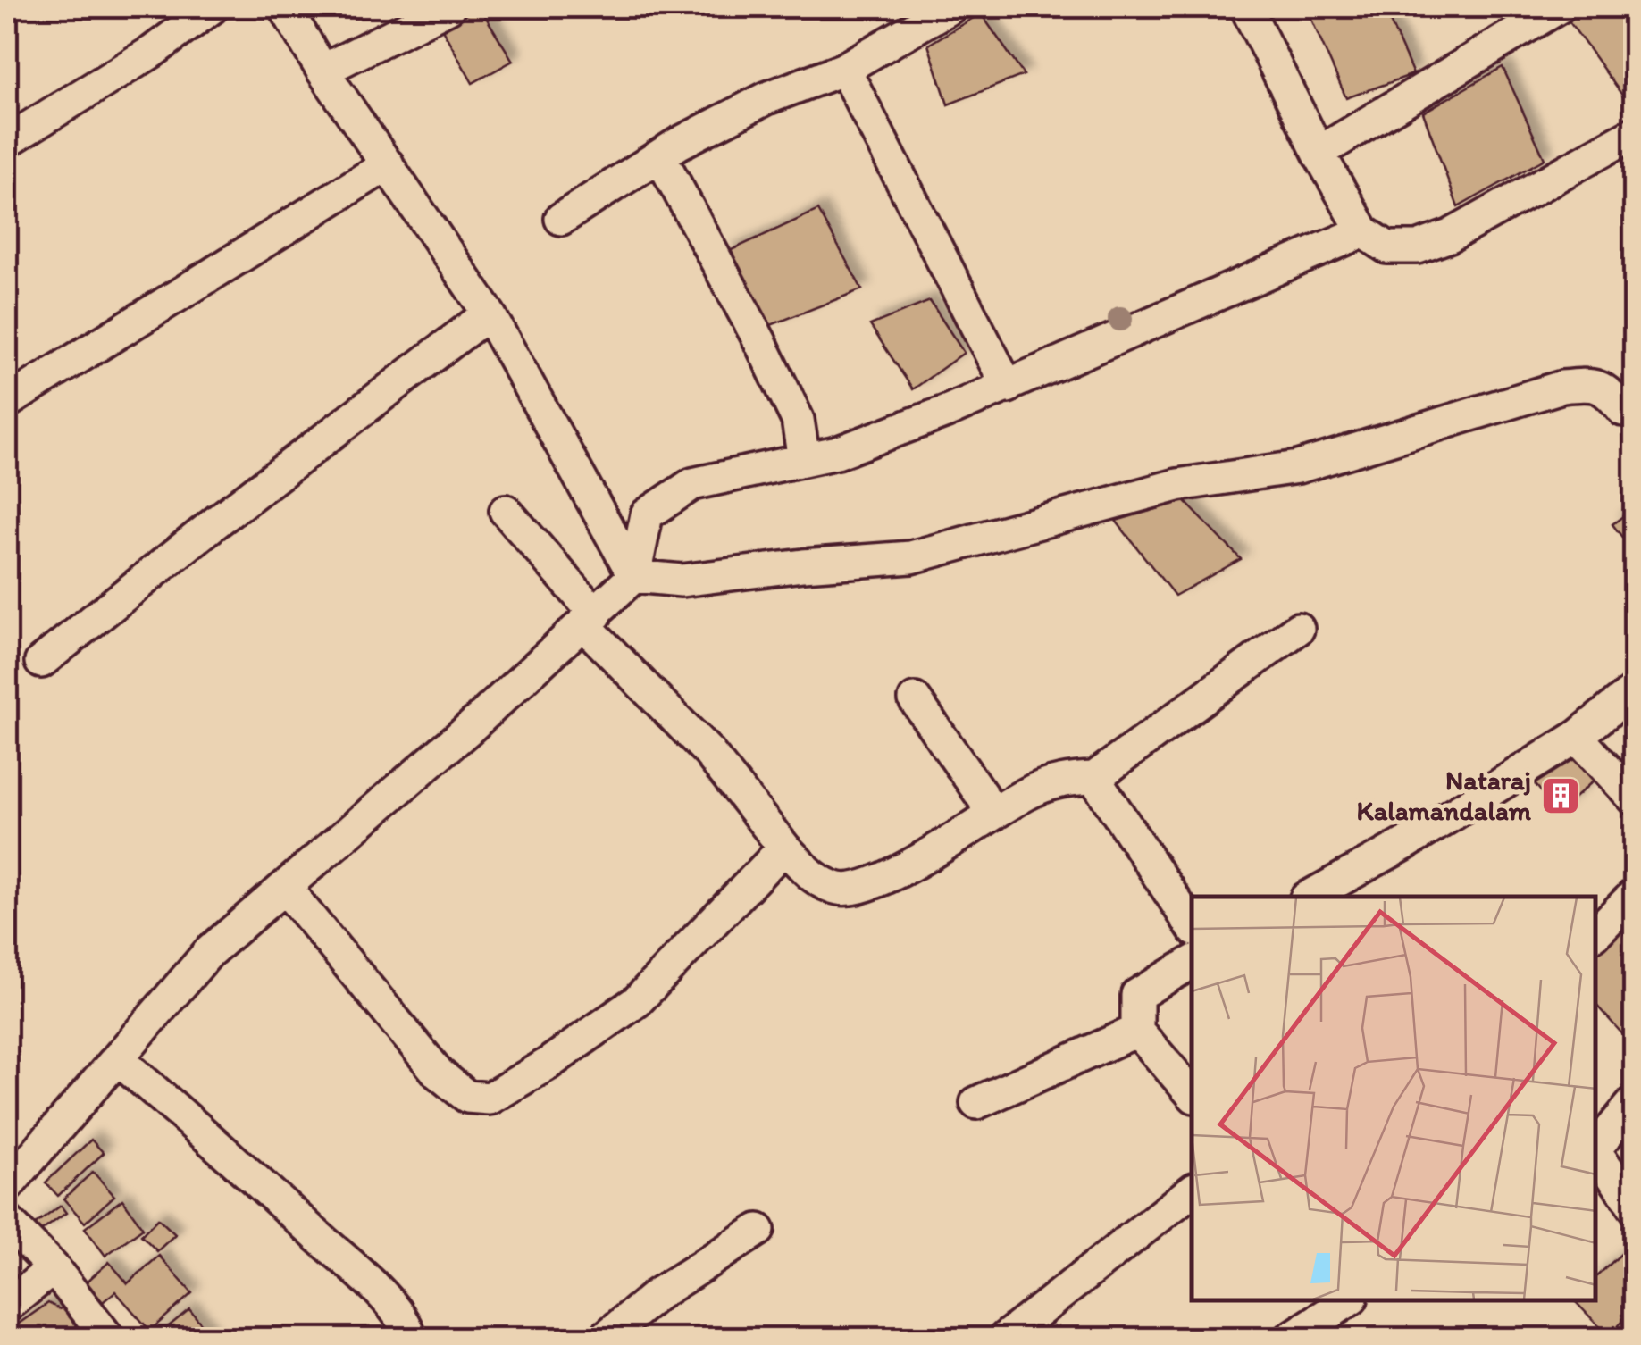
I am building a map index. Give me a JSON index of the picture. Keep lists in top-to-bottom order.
{
  "places": {
    "building": ["Nataraj Kalamandalam"]
  }
}
